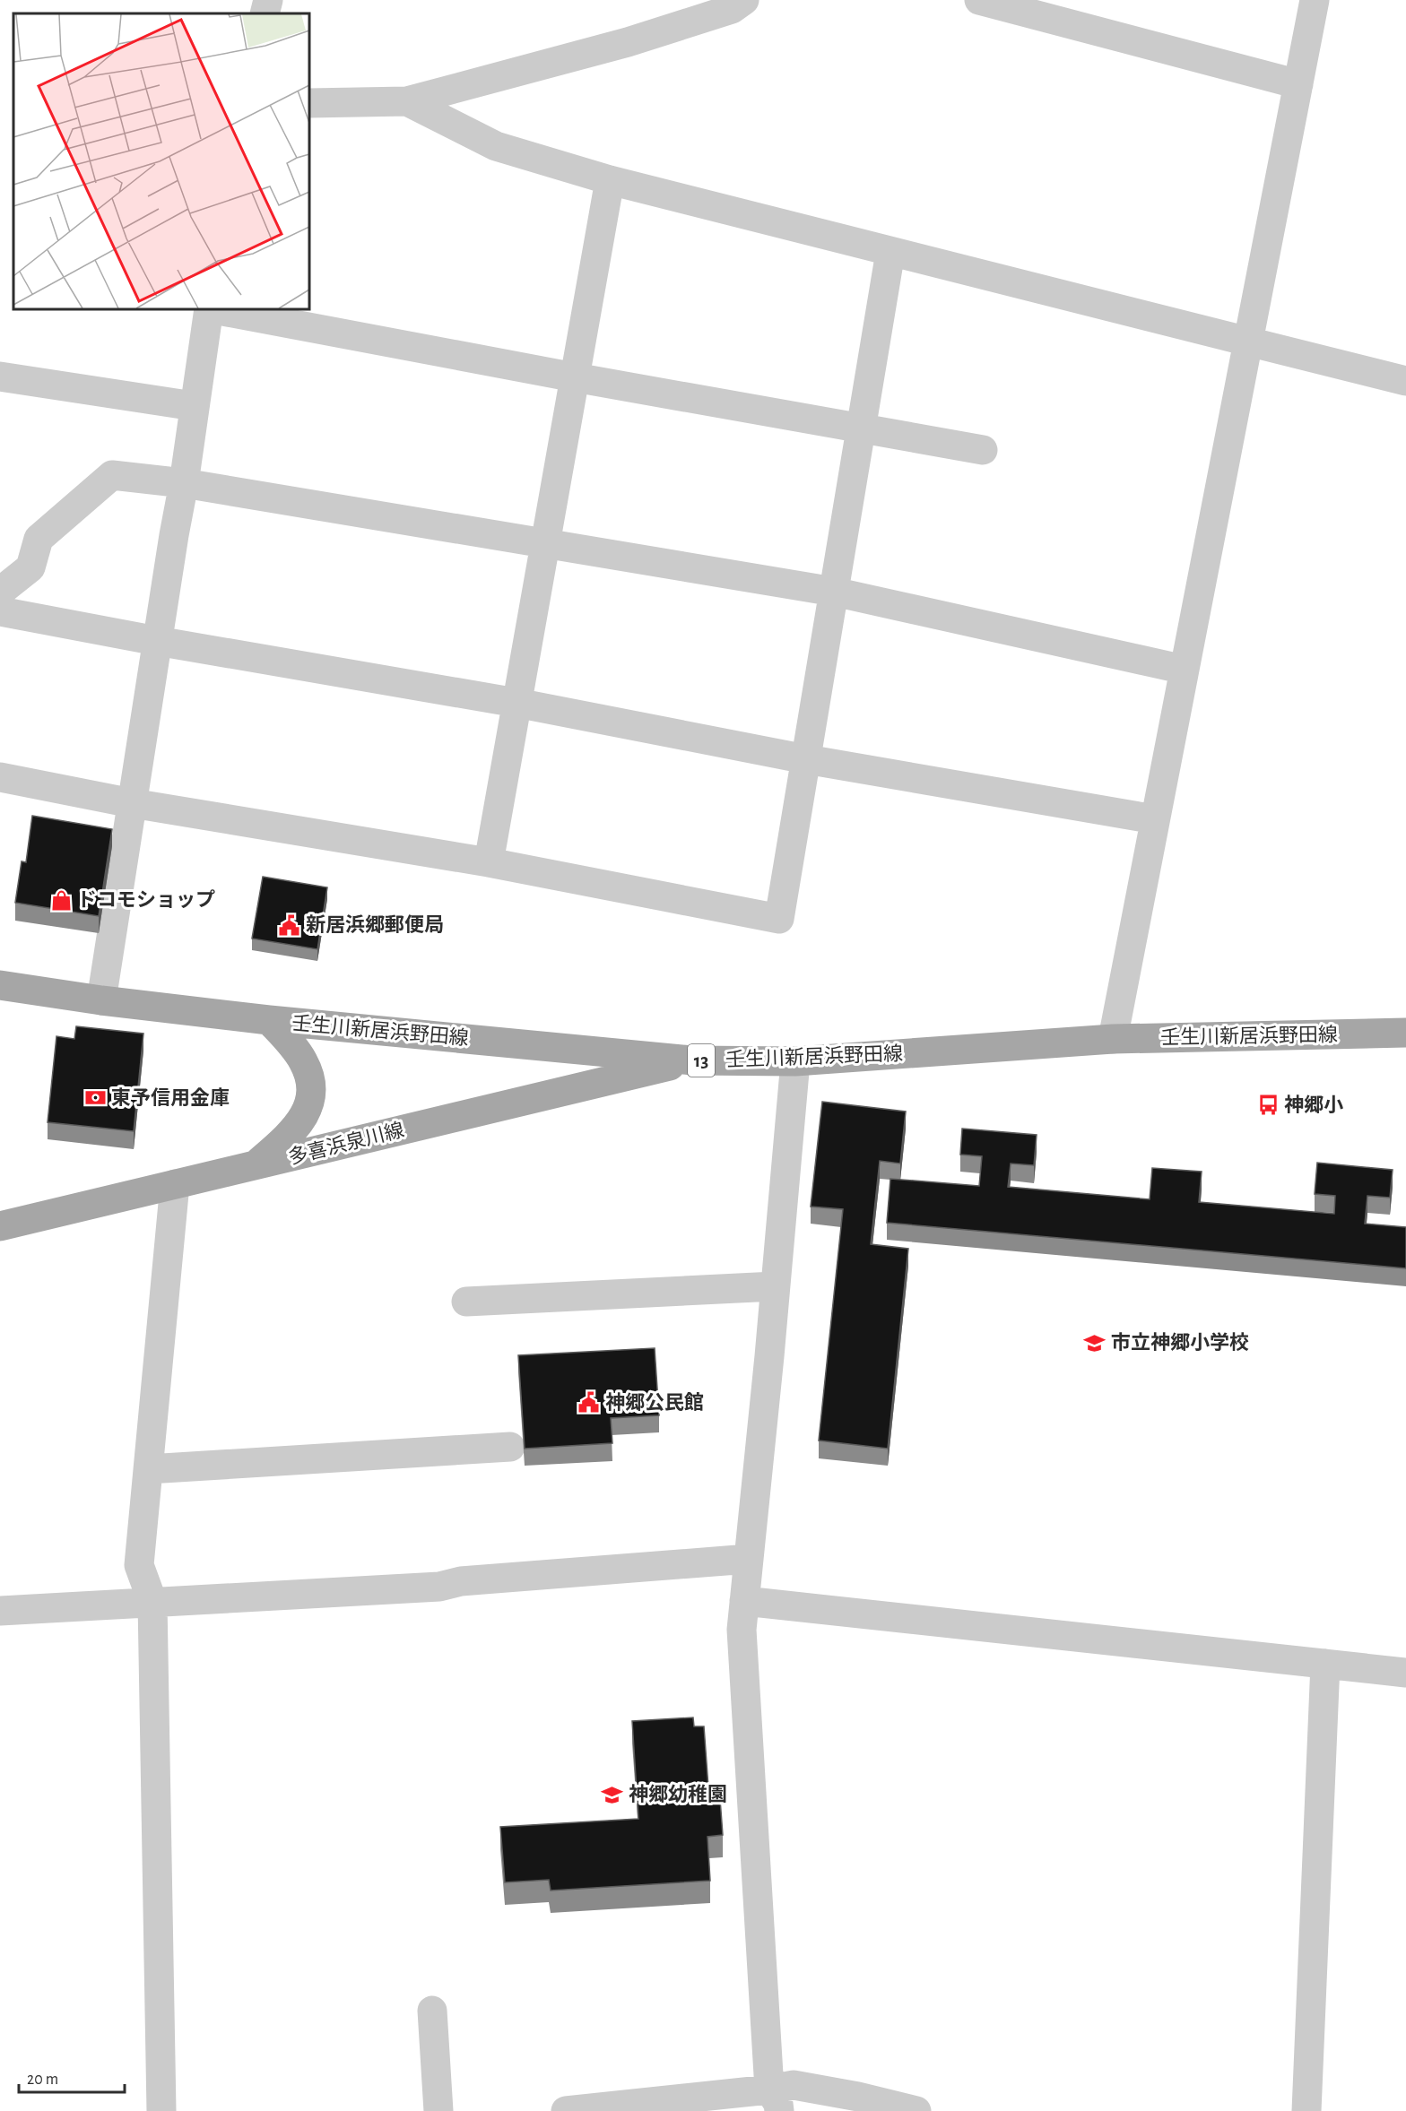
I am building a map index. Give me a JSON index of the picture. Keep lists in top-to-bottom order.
{
  "streets": {
    "main road": ["壬生川新居浜野田線", "13", "多喜浜泉川線"]
  },
  "crossings": [
    ["壬生川新居浜野田線", "多喜浜泉川線"]
  ],
  "places": {
    "shop": ["ドコモショップ"],
    "public building": ["新居浜郷郵便局", "神郷公民館"],
    "bank": ["東予信用金庫"],
    "bus stop": ["神郷小"],
    "school or university": ["市立神郷小学校", "神郷幼稚園"]
  },
  "scale_bar": "20 m"
}
